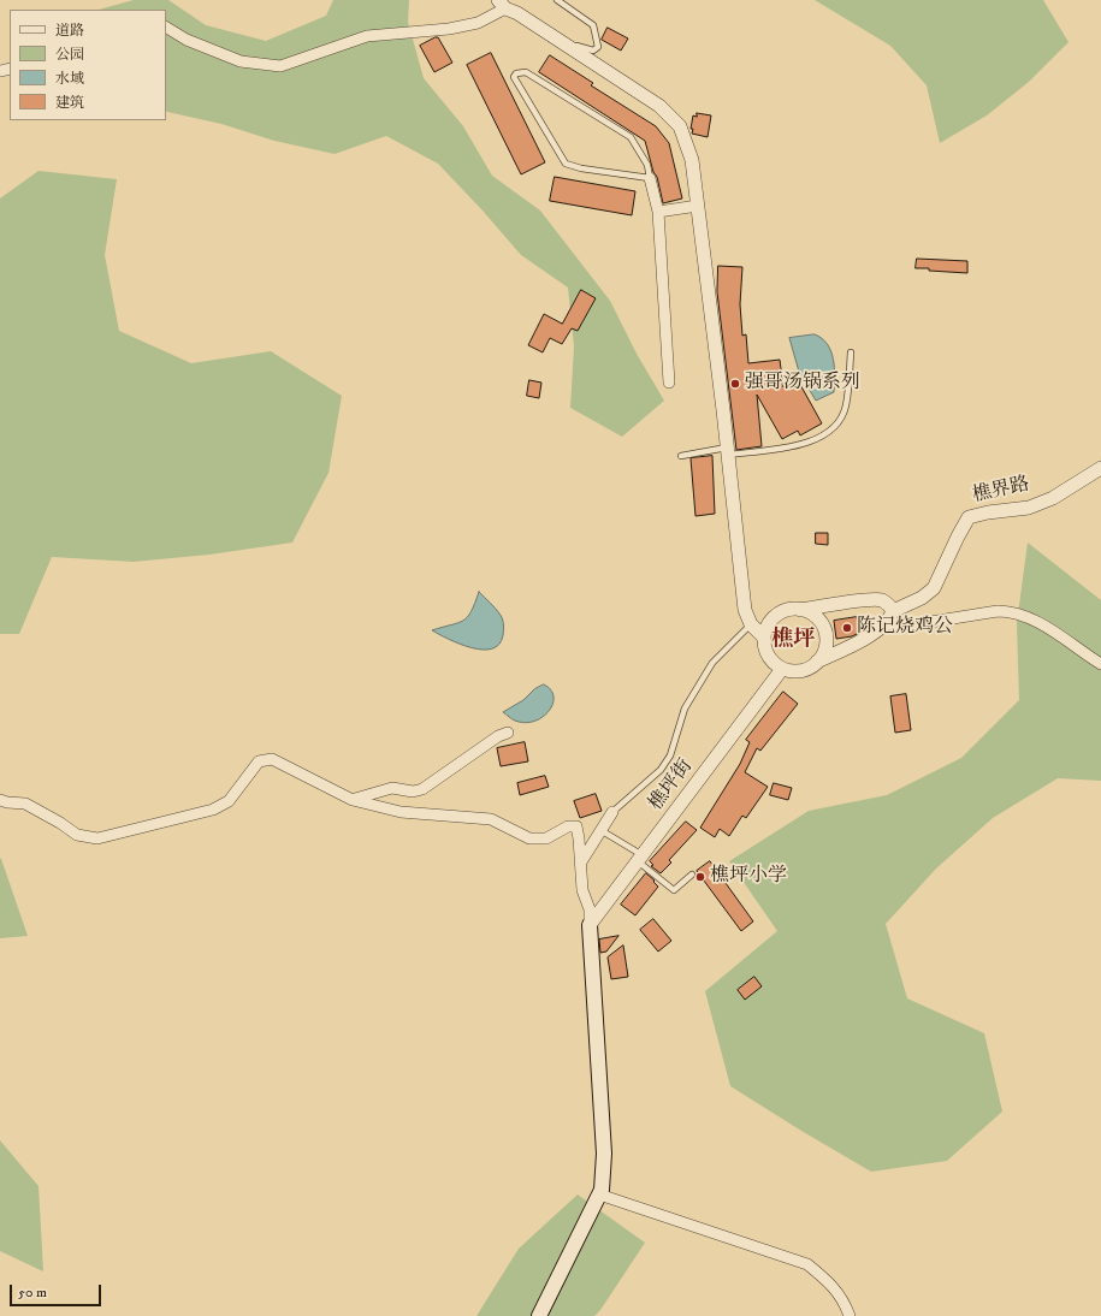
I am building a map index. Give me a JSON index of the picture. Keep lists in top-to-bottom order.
{
  "streets": {
    "street": ["樵界路", "樵坪街"]
  },
  "districts": ["樵坪"],
  "places": ["强哥汤锅系列", "陈记烧鸡公", "樵坪小学"],
  "legend": [
    "道路",
    "公园",
    "水域",
    "建筑"
  ],
  "scale_bar": "50 m"
}
